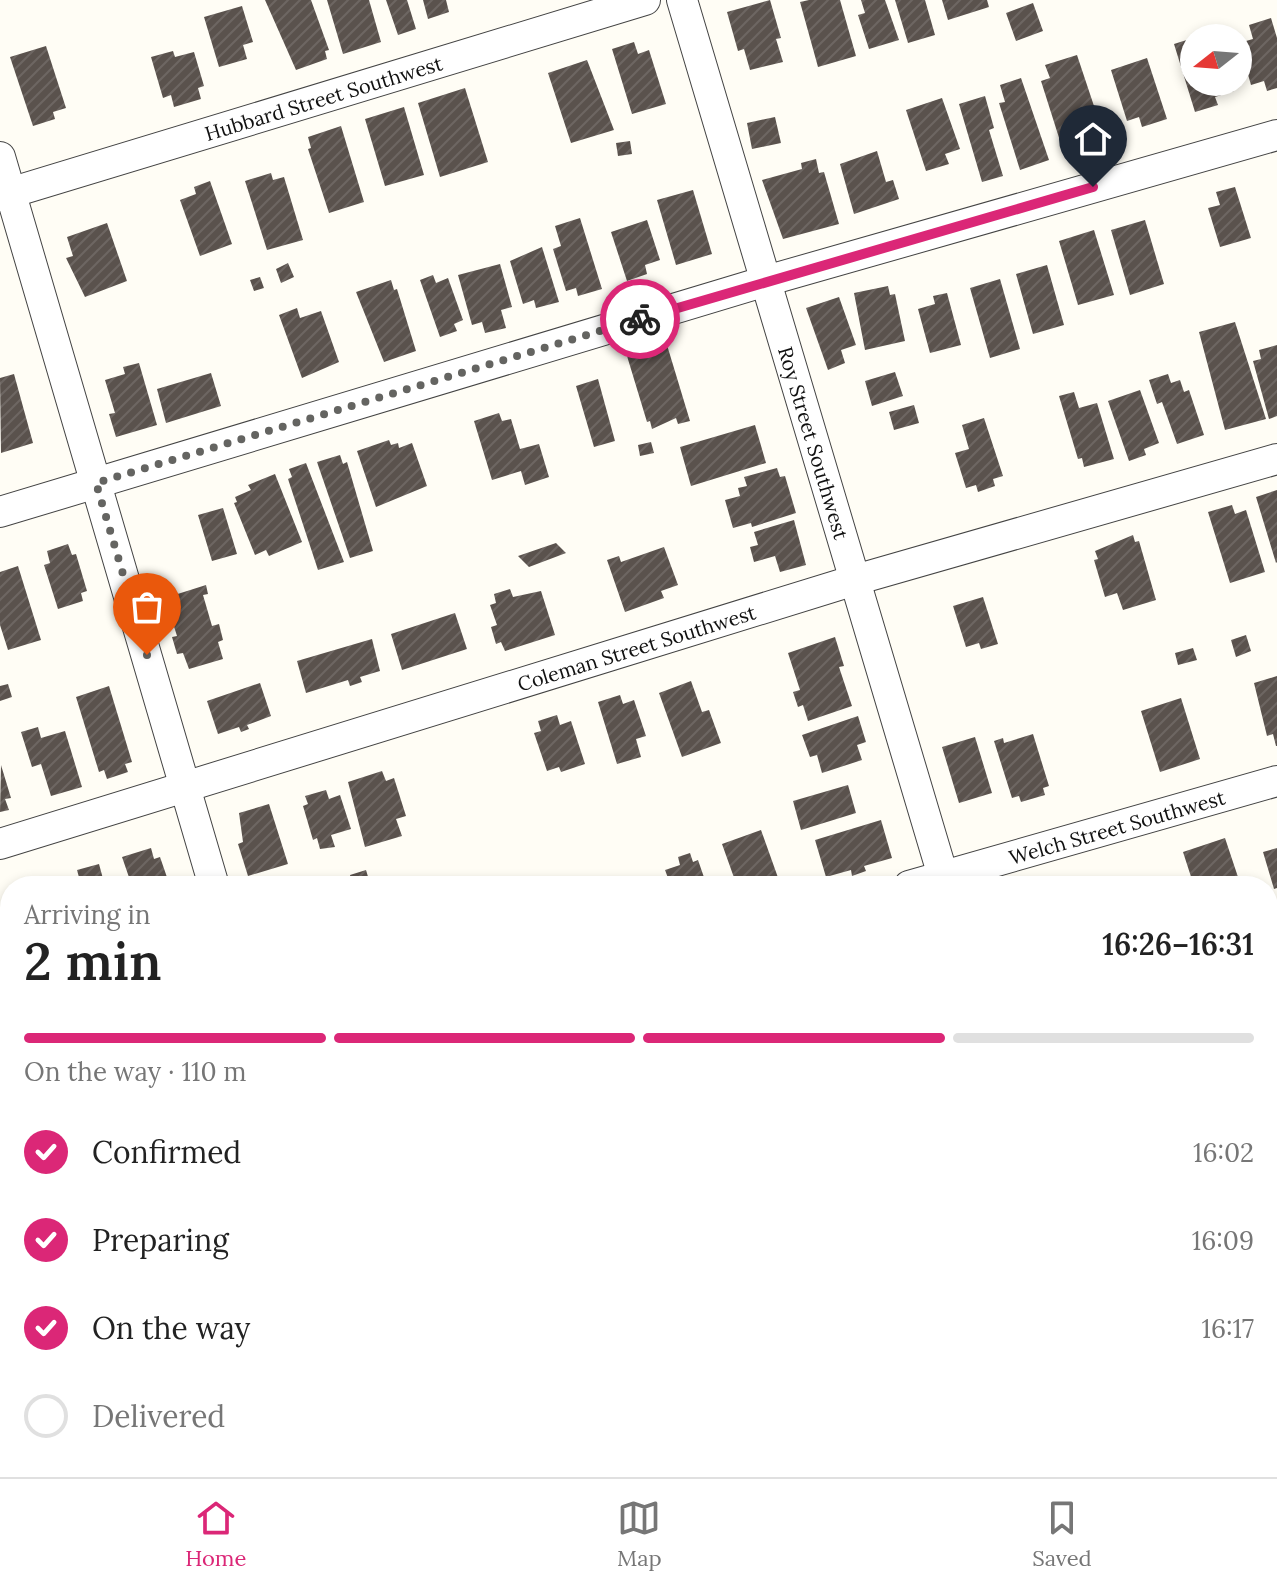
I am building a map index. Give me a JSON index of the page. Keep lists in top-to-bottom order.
{
  "streets": {
    "street": [
      "Hubbard Street Southwest",
      "Roy Street Southwest",
      "Coleman Street Southwest",
      "Welch Street Southwest"
    ]
  },
  "crossings": [
    ["Roy Street Southwest", "Coleman Street Southwest"]
  ],
  "north": "left",
  "page": {
    "heading": ["2 min", "Arriving in", "16:26–16:31"],
    "bar": "On the way · 110 m",
    "list": [
      ["Confirmed", "16:02"],
      ["Preparing", "16:09"],
      ["On the way", "16:17"],
      "Delivered"
    ],
    "tabs": ["Home", "Map", "Saved"]
  }
}
